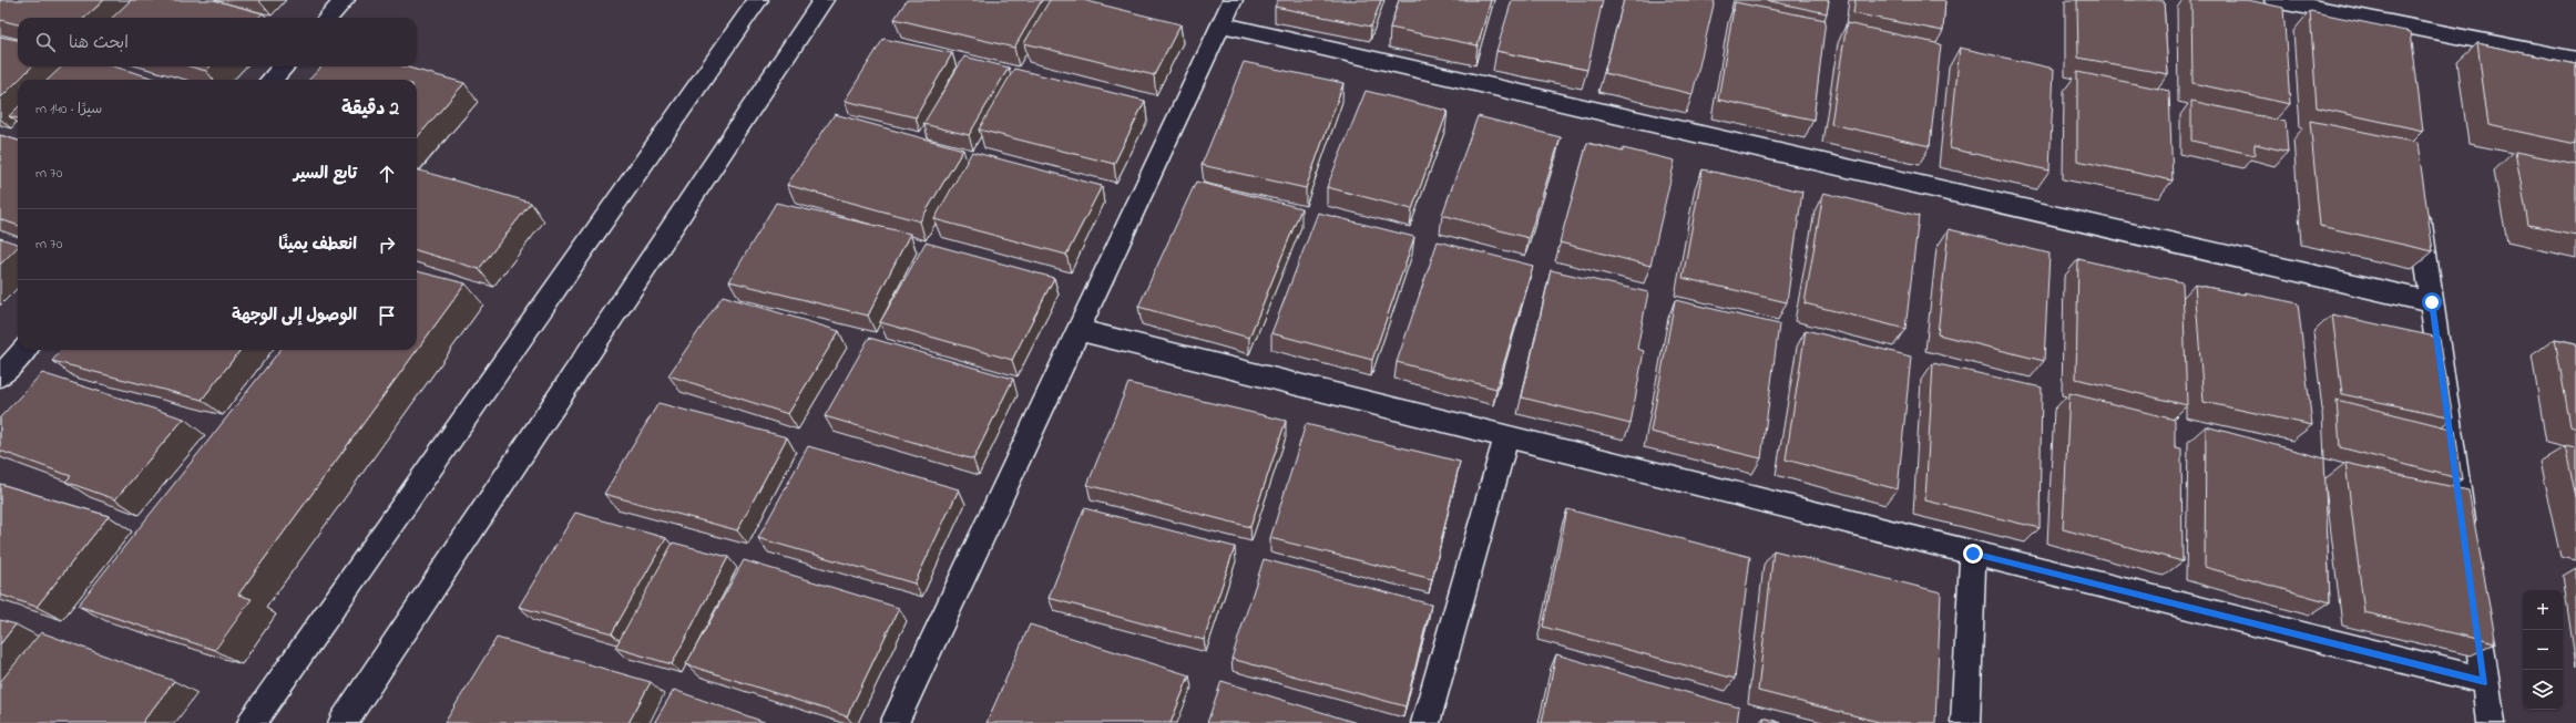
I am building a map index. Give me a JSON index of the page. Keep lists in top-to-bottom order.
{
  "page": {
    "search": "ابحث هنا",
    "heading": ["2 دقيقة", "سيرًا · 140 m"],
    "list": [
      ["تابع السير", "70 m"],
      ["انعطف يمينًا", "70 m"],
      "الوصول إلى الوجهة"
    ],
    "map_buttons": ["+", "−"]
  }
}
